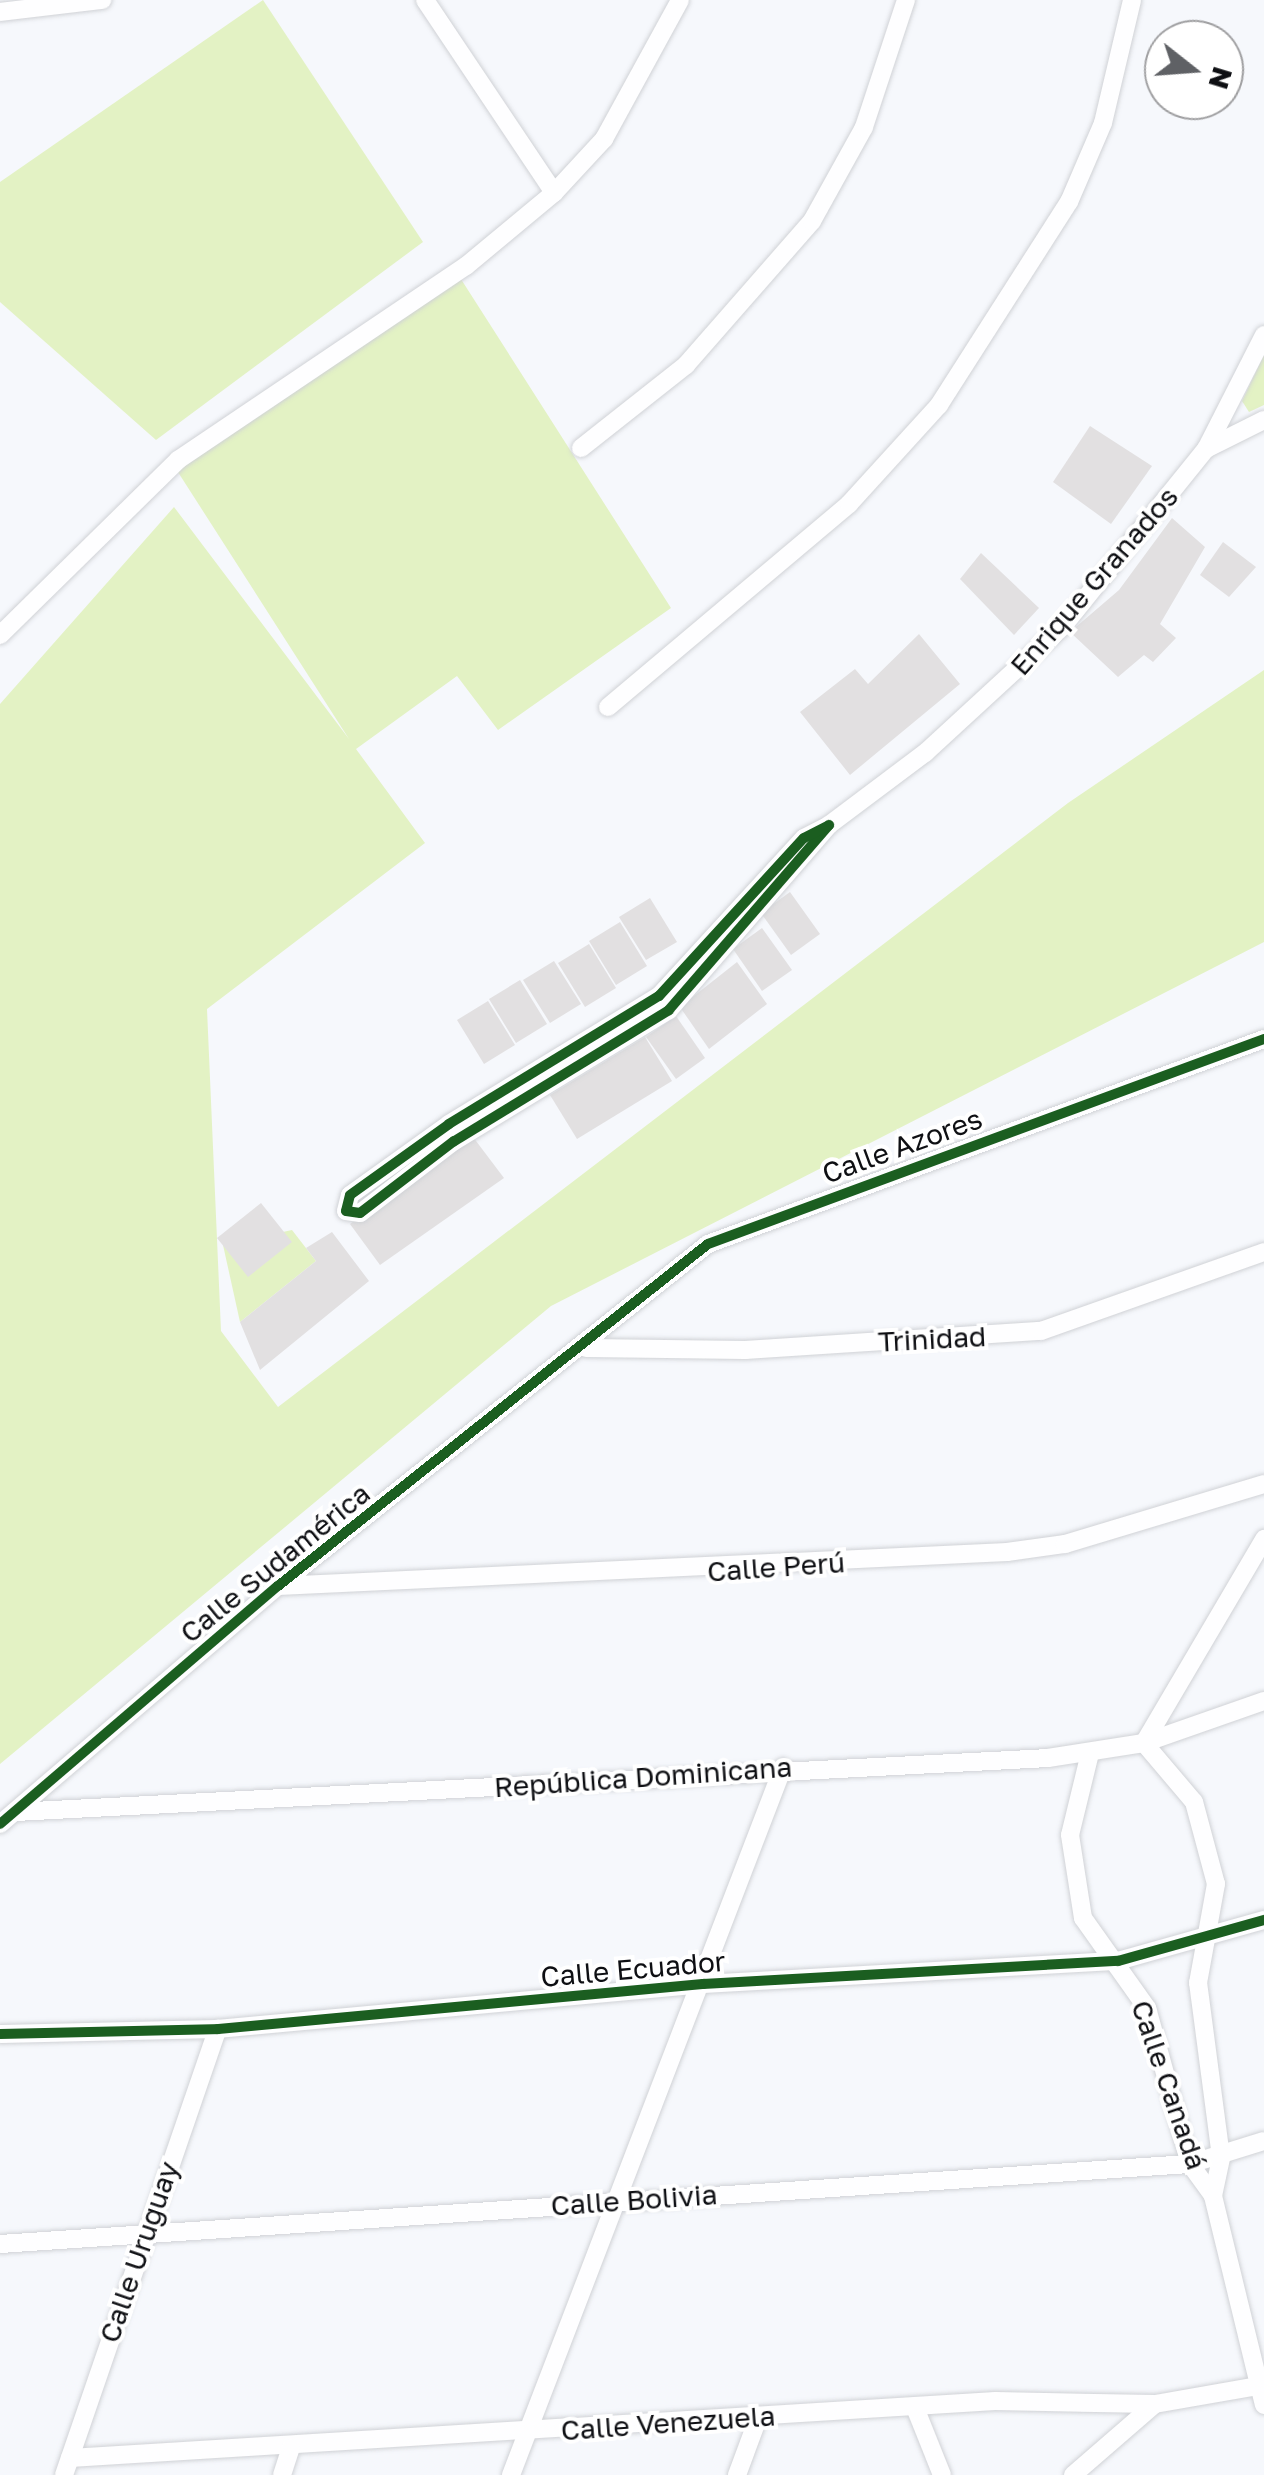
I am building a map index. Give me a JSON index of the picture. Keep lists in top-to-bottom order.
{
  "streets": {
    "street": [
      "Enrique Granados",
      "Calle Azores",
      "Trinidad",
      "Calle Sudamérica",
      "Calle Perú",
      "República Dominicana",
      "Calle Ecuador",
      "Calle Canadá",
      "Calle Bolivia",
      "Calle Uruguay",
      "Calle Venezuela"
    ]
  },
  "crossings": [
    ["Calle Azores", "Trinidad"],
    ["Calle Azores", "Calle Sudamérica"],
    ["Trinidad", "Calle Sudamérica"],
    ["Calle Sudamérica", "Calle Perú"],
    ["Calle Sudamérica", "República Dominicana"],
    ["República Dominicana", "Calle Canadá"],
    ["Calle Ecuador", "Calle Canadá"],
    ["Calle Ecuador", "Calle Uruguay"],
    ["Calle Canadá", "Calle Bolivia"],
    ["Calle Canadá", "Calle Venezuela"],
    ["Calle Bolivia", "Calle Uruguay"],
    ["Calle Uruguay", "Calle Venezuela"]
  ],
  "north": "right"
}
